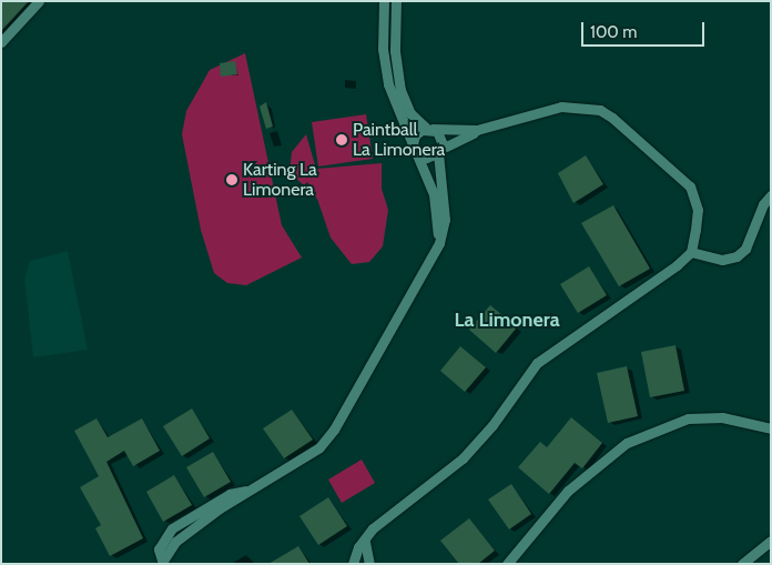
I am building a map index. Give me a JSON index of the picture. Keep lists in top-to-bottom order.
{
  "districts": ["La Limonera"],
  "places": ["Paintball La Limonera", "Karting La Limonera"],
  "scale_bar": "100 m"
}
